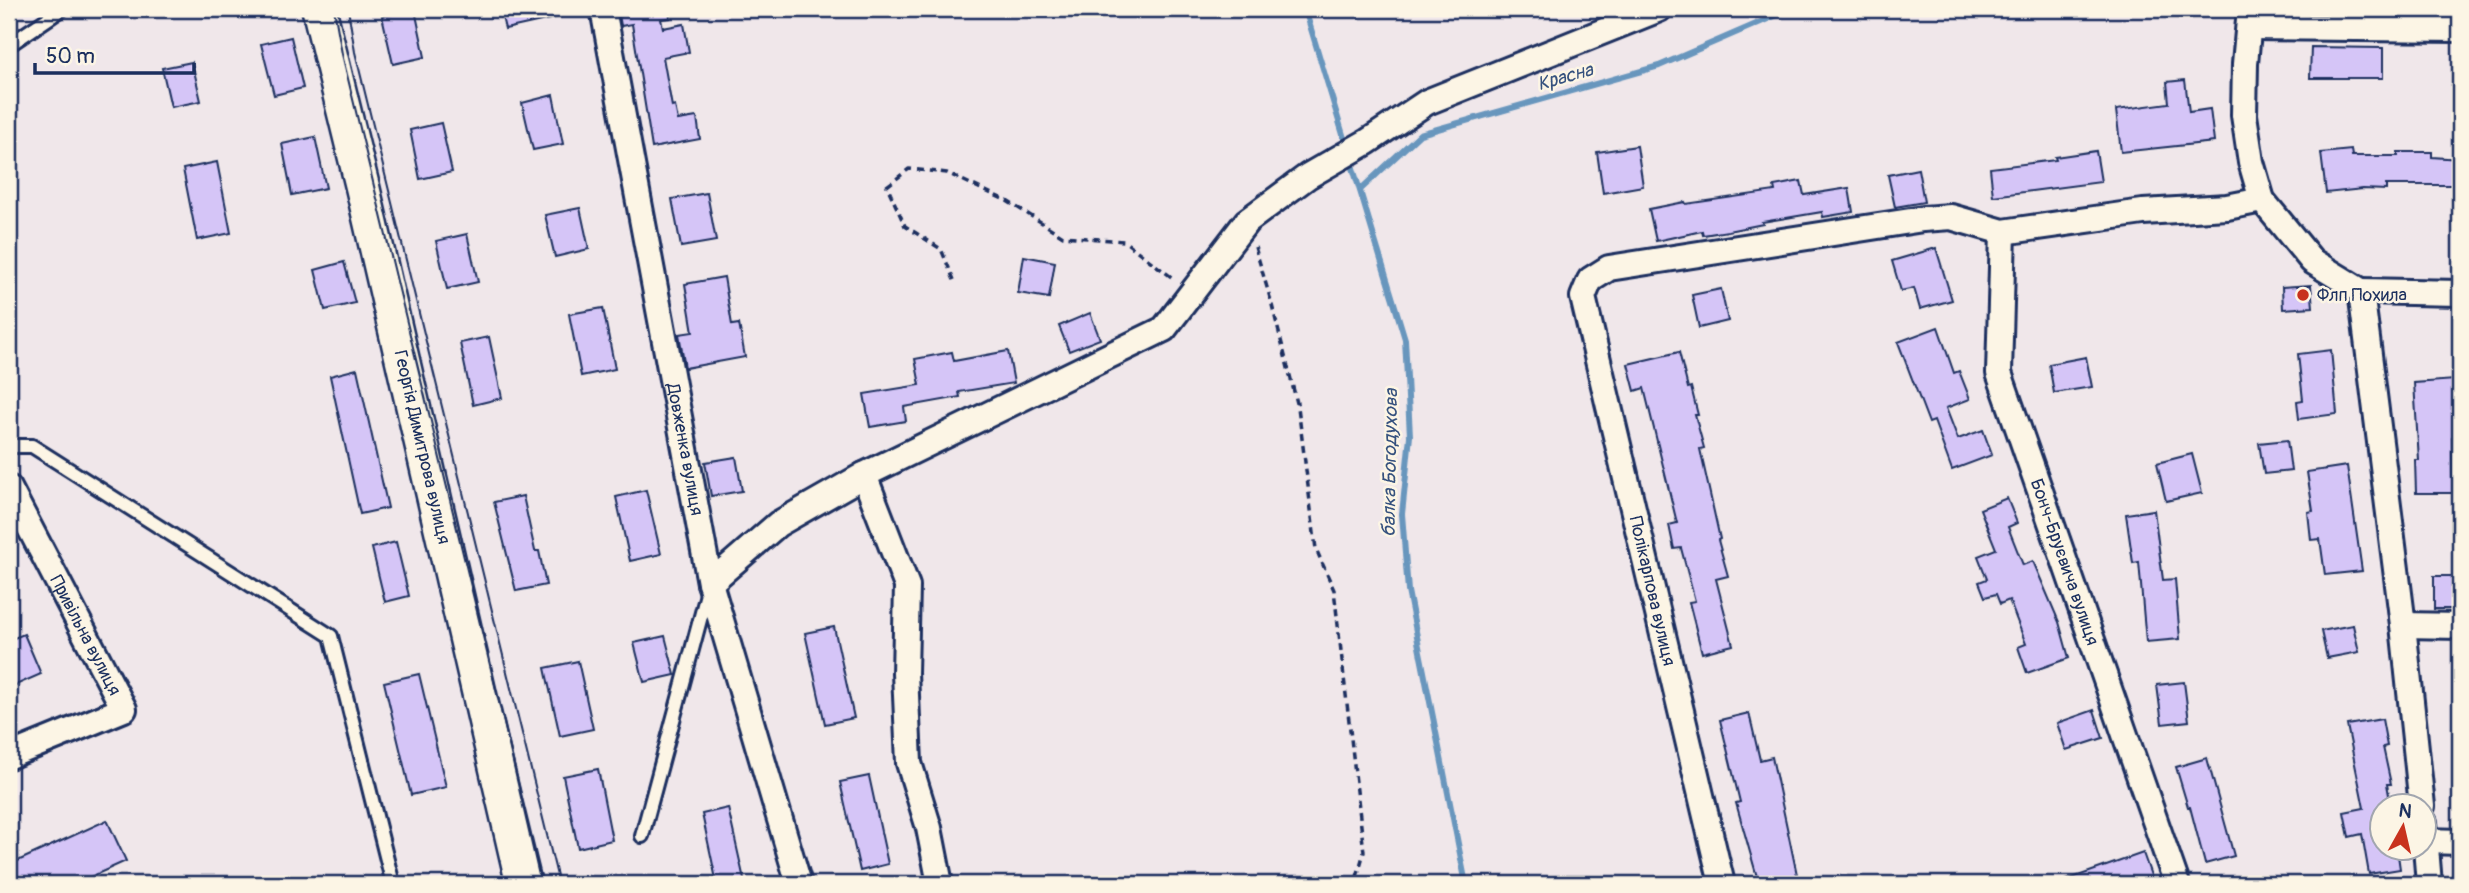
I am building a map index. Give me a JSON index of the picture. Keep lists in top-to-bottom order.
{
  "streets": {
    "street": [
      "Георгія Димитрова вулиця",
      "Довженка вулиця",
      "Бонч-Бруєвича вулиця",
      "Полікарпова вулиця",
      "Привільна вулиця"
    ]
  },
  "crossings": [
    ["Бонч-Бруєвича вулиця", "Полікарпова вулиця"]
  ],
  "water": ["Красна", "балка Богодухова"],
  "places": ["Флп Похила"],
  "scale_bar": "50 m",
  "north": "top"
}
